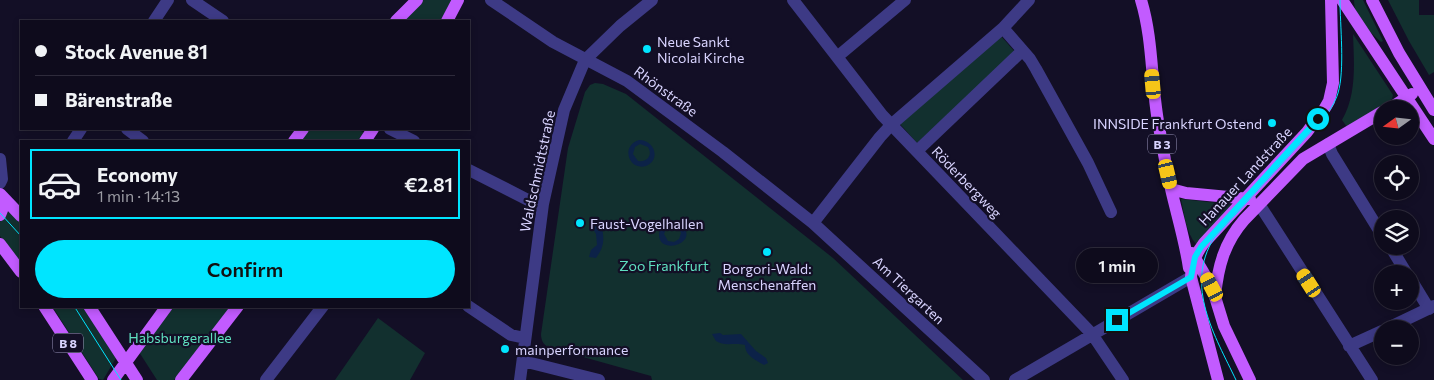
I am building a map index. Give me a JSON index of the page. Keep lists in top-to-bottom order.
{
  "streets": {
    "main road": ["B 3", "Hanauer Landstraße", "B 8"],
    "street": [
      "Rhönstraße",
      "Waldschmidtstraße",
      "Röderbergweg",
      "Am Tiergarten"
    ]
  },
  "crossings": [
    ["Rhönstraße", "Waldschmidtstraße"],
    ["Rhönstraße", "Am Tiergarten"]
  ],
  "parks": ["Zoo Frankfurt", "Habsburgerallee"],
  "places": [
    "Neue Sankt Nicolai Kirche",
    "INNSIDE Frankfurt Ostend",
    "Faust-Vogelhallen",
    "Borgori-Wald: Menschenaffen",
    "mainperformance"
  ],
  "north": "left",
  "page": {
    "banner": ["Stock Avenue 81", "Bärenstraße"],
    "map_buttons": ["+", "−"],
    "list": [
      {
        "name": "Economy",
        "note": "1 min · 14:13",
        "value": "€2.81"
      }
    ],
    "buttons": "Confirm",
    "bubble": "1 min"
  }
}
